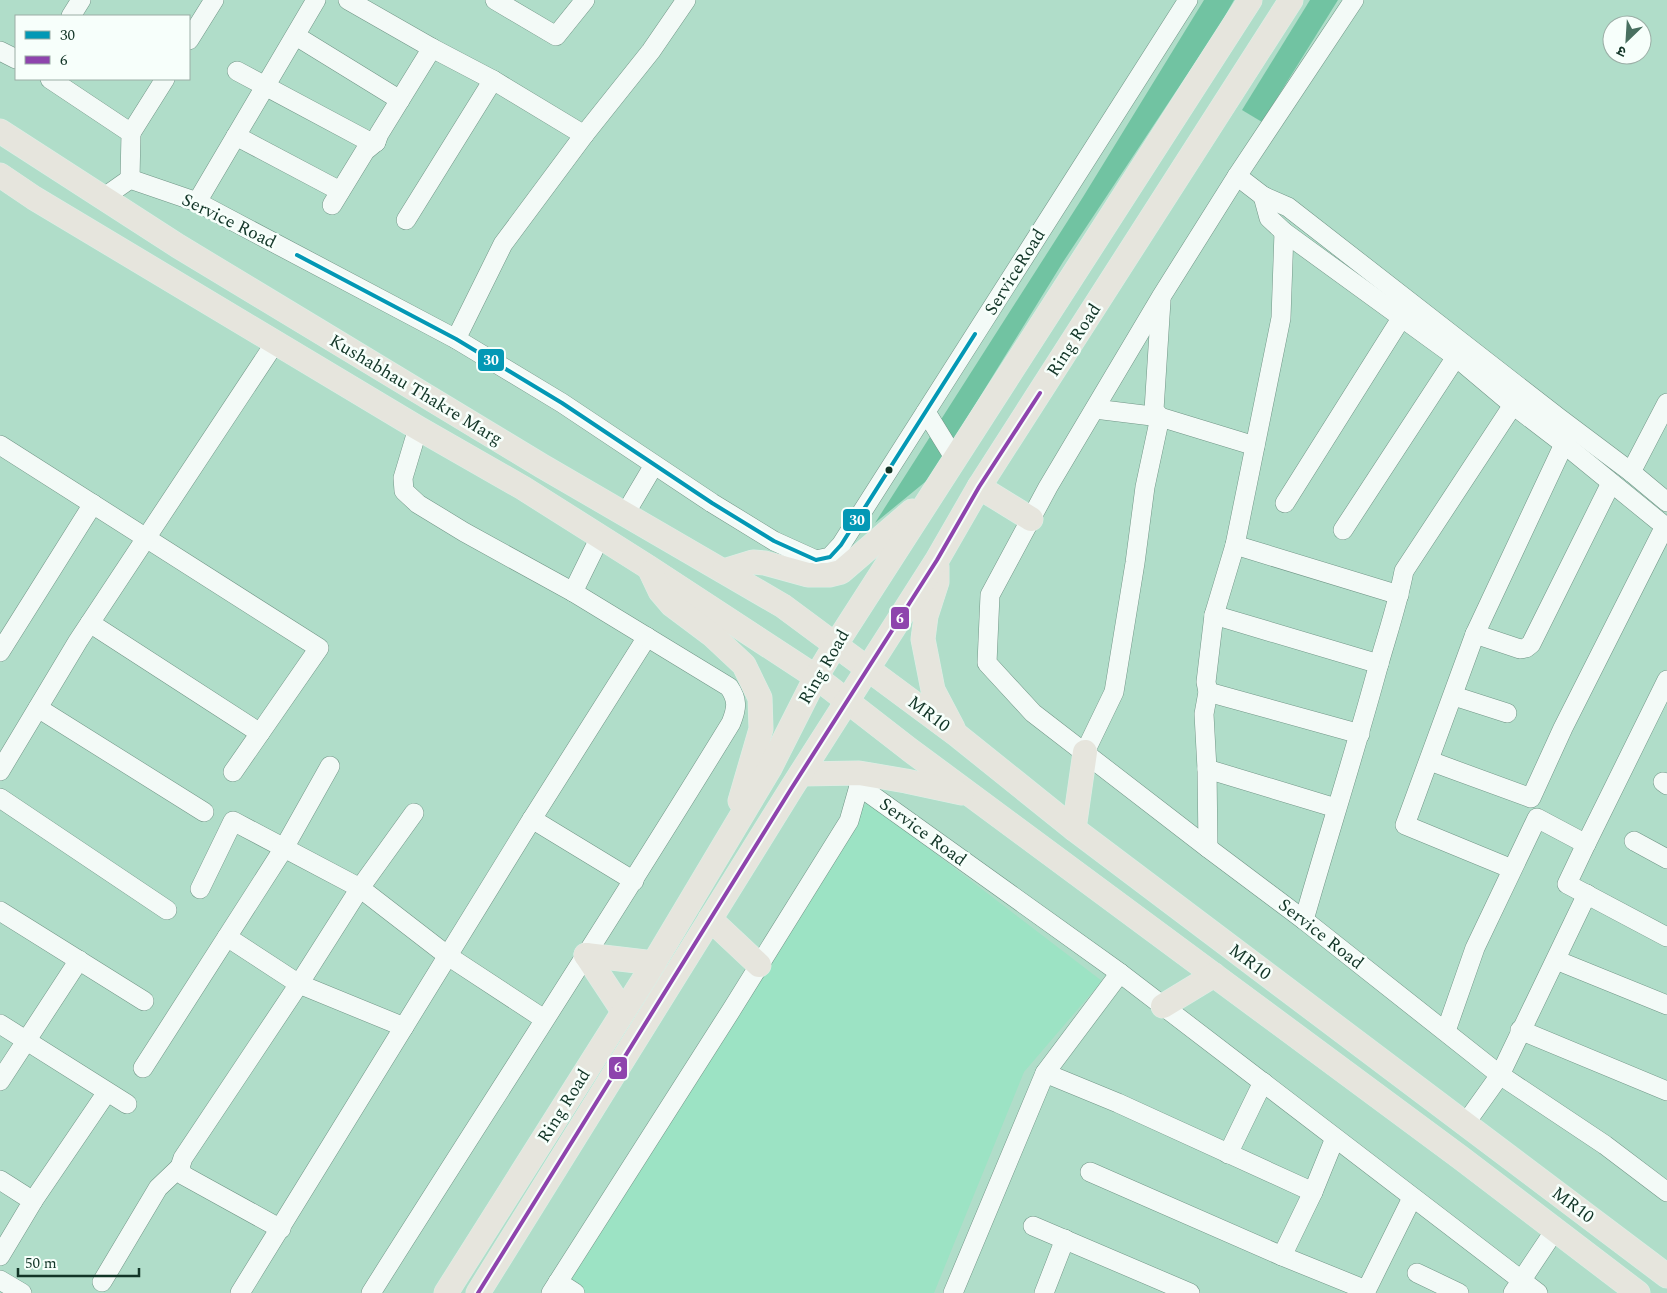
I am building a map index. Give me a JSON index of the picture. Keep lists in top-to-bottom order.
{
  "streets": {
    "main road": ["Ring Road", "Kushabhau Thakre Marg", "MR10"],
    "street": ["Service Road", "ServiceRoad"]
  },
  "crossings": [
    ["Service Road", "ServiceRoad"],
    ["Ring Road", "Kushabhau Thakre Marg"],
    ["Ring Road", "MR10"],
    ["Kushabhau Thakre Marg", "MR10"]
  ],
  "lines": ["transit line 30", "transit line 6"],
  "legend": ["30", "6"],
  "scale_bar": "50 m",
  "north": "bottom left"
}
